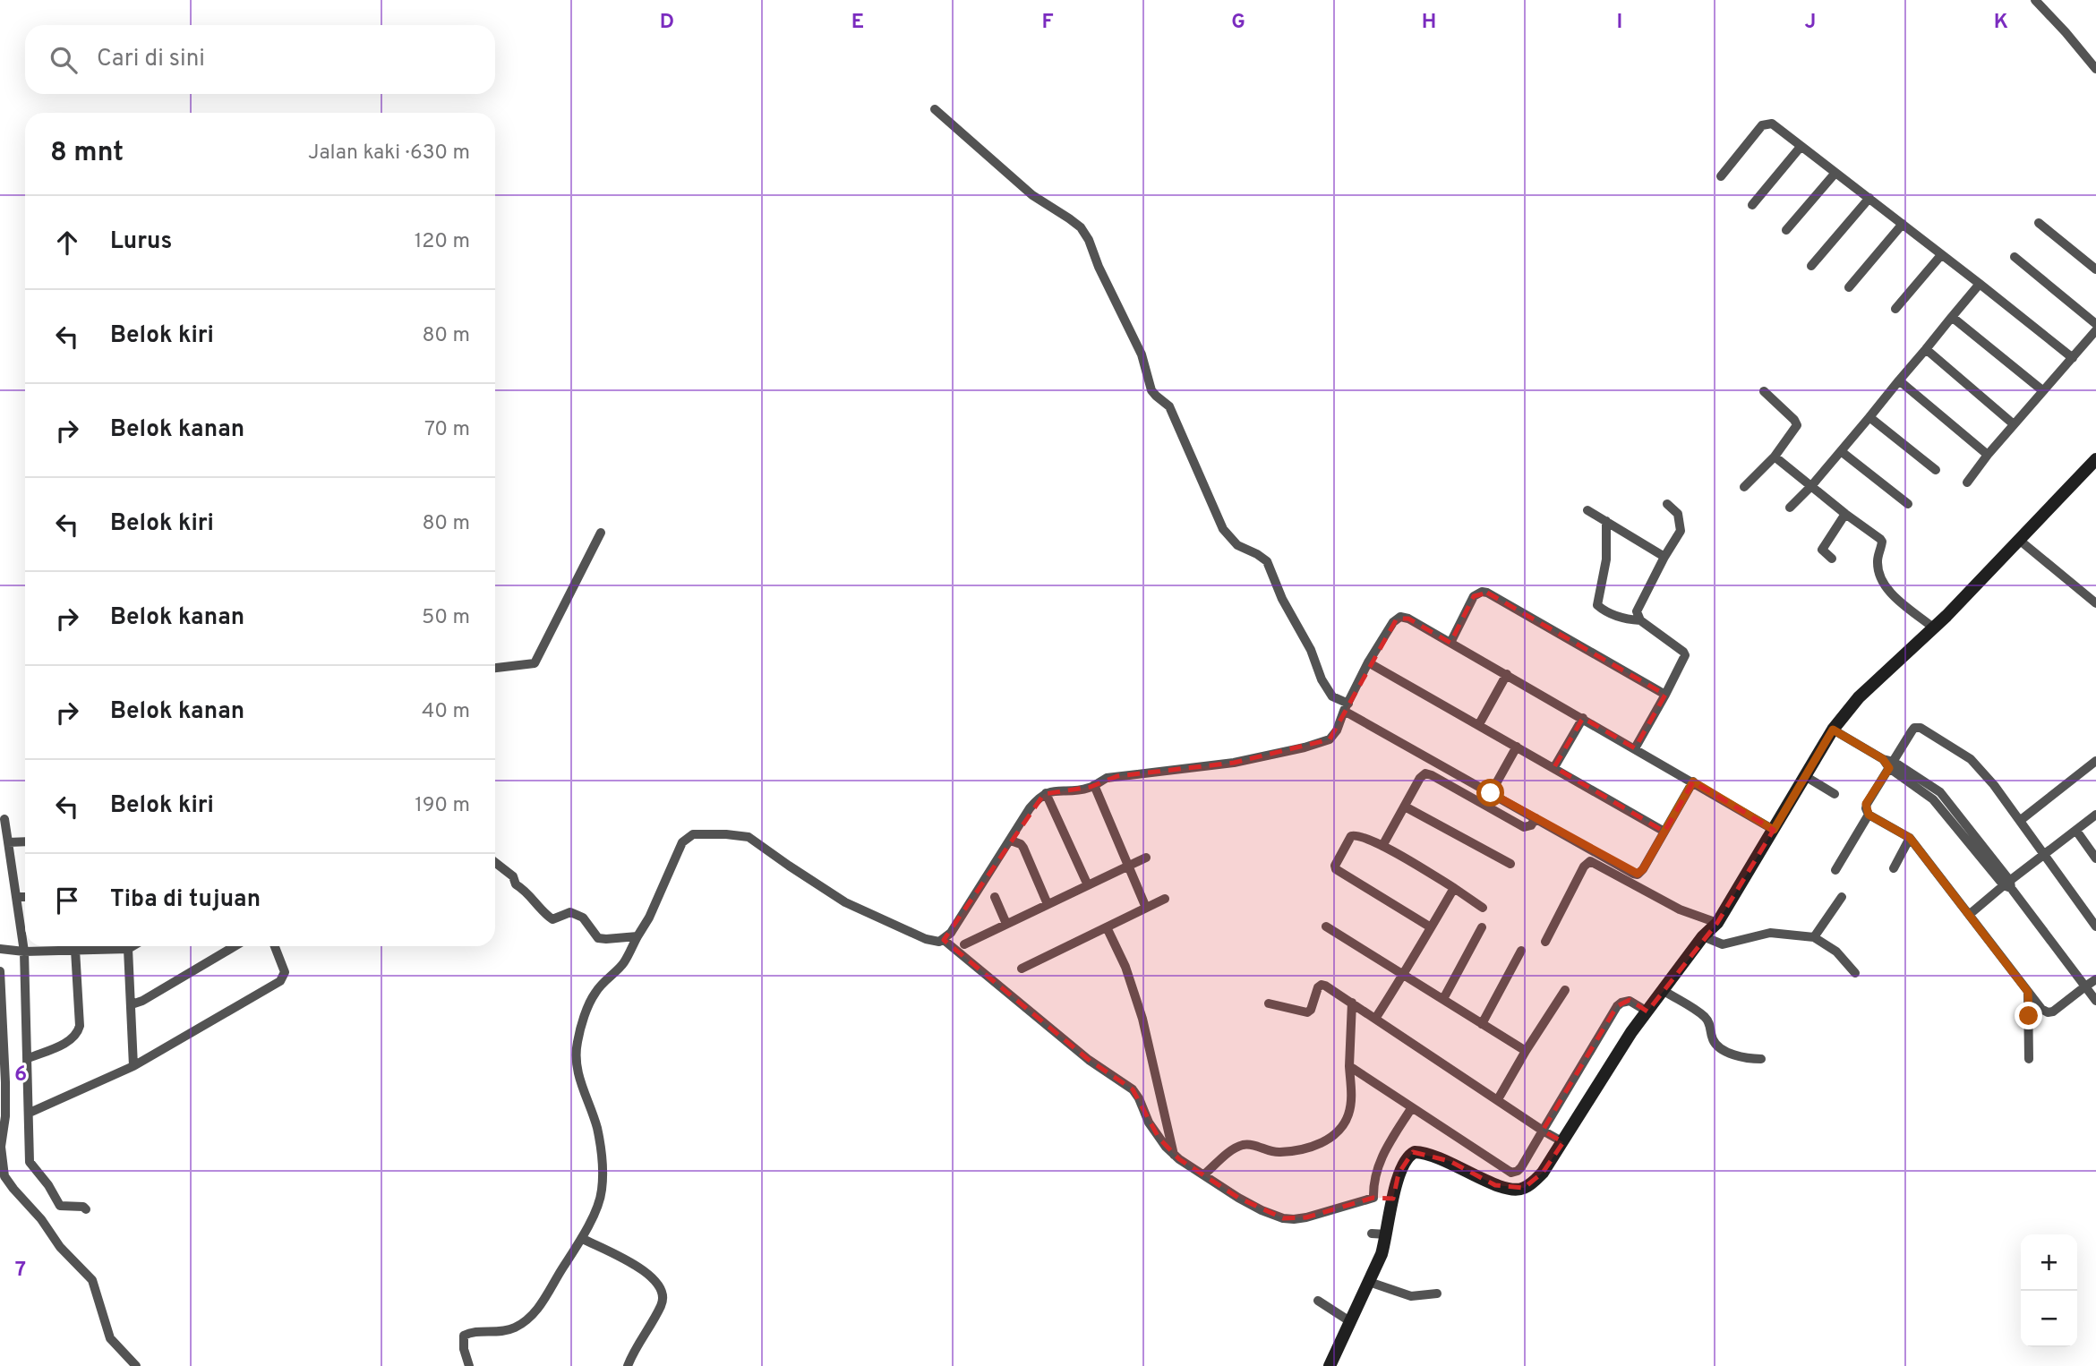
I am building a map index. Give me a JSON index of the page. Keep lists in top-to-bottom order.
{
  "page": {
    "search": "Cari di sini",
    "heading": ["8 mnt", "Jalan kaki · 630 m"],
    "list": [
      ["Lurus", "120 m"],
      ["Belok kiri", "80 m"],
      ["Belok kanan", "70 m"],
      ["Belok kiri", "80 m"],
      ["Belok kanan", "50 m"],
      ["Belok kanan", "40 m"],
      ["Belok kiri", "190 m"],
      "Tiba di tujuan"
    ],
    "map_buttons": ["+", "−"]
  },
  "grid": {
    "columns": [
      "D",
      "E",
      "F",
      "G",
      "H",
      "I",
      "J",
      "K"
    ],
    "rows": ["6", "7"]
  }
}
